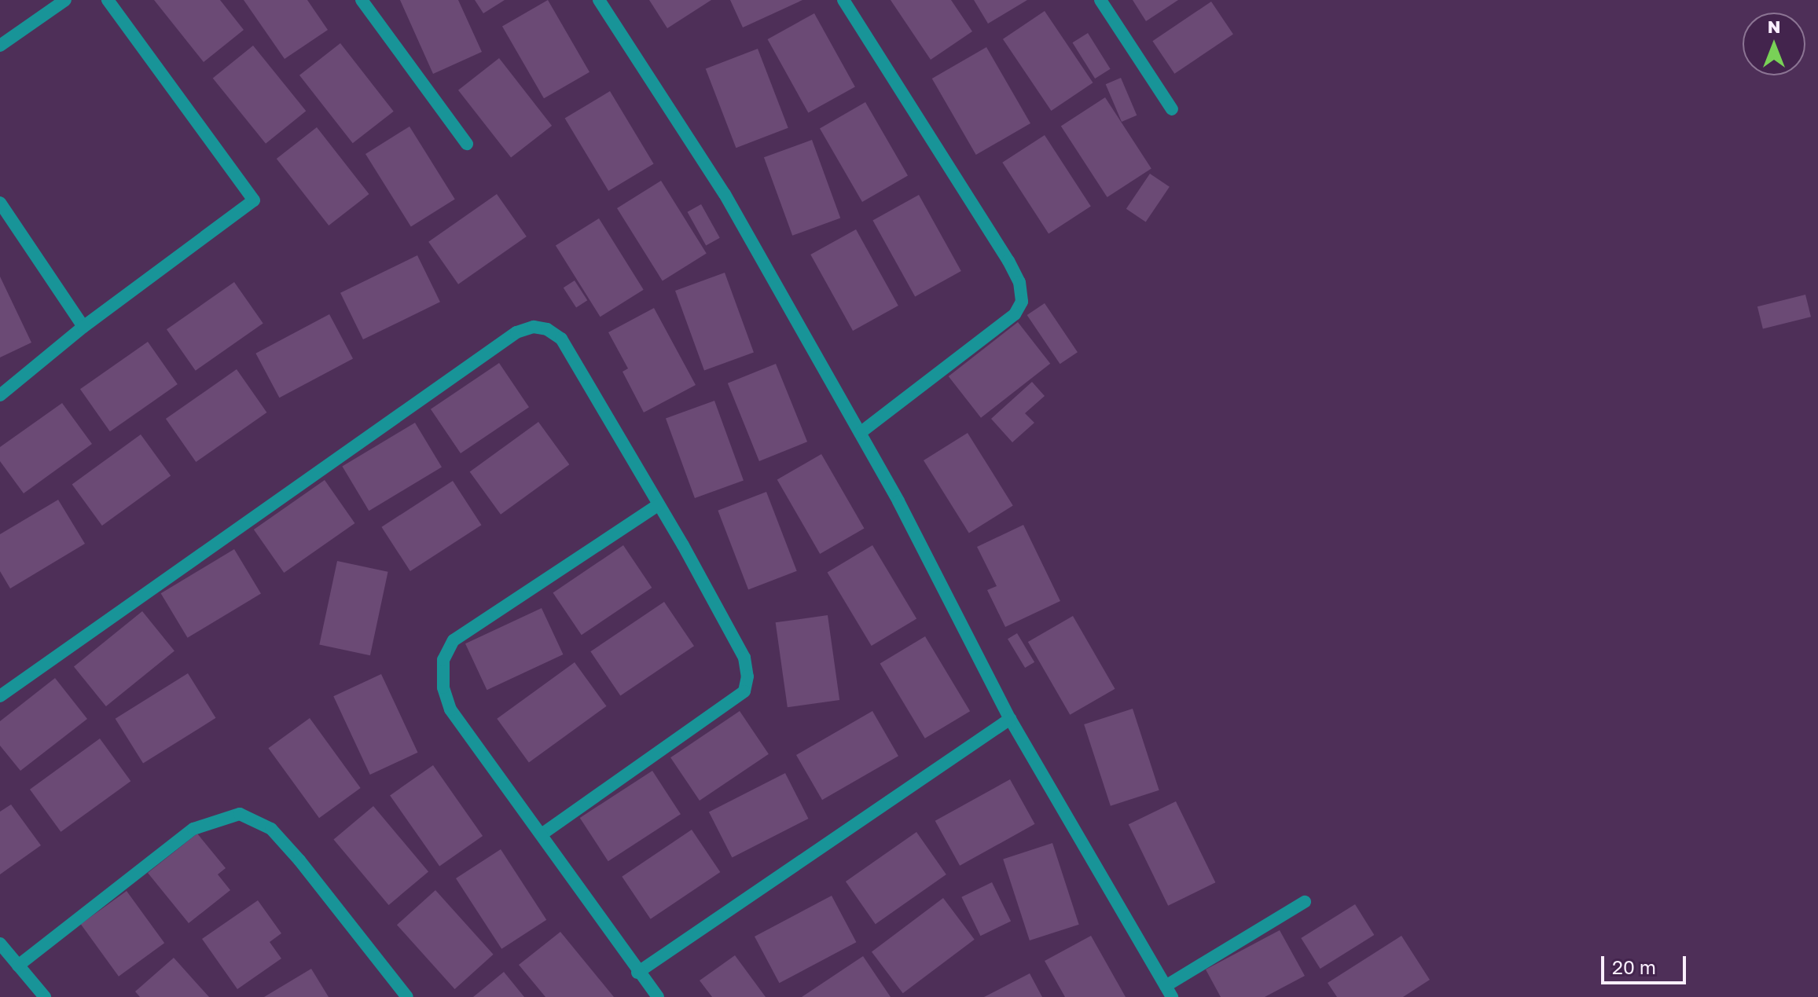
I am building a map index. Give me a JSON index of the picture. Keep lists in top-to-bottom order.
{
  "scale_bar": "20 m",
  "north": "top"
}
